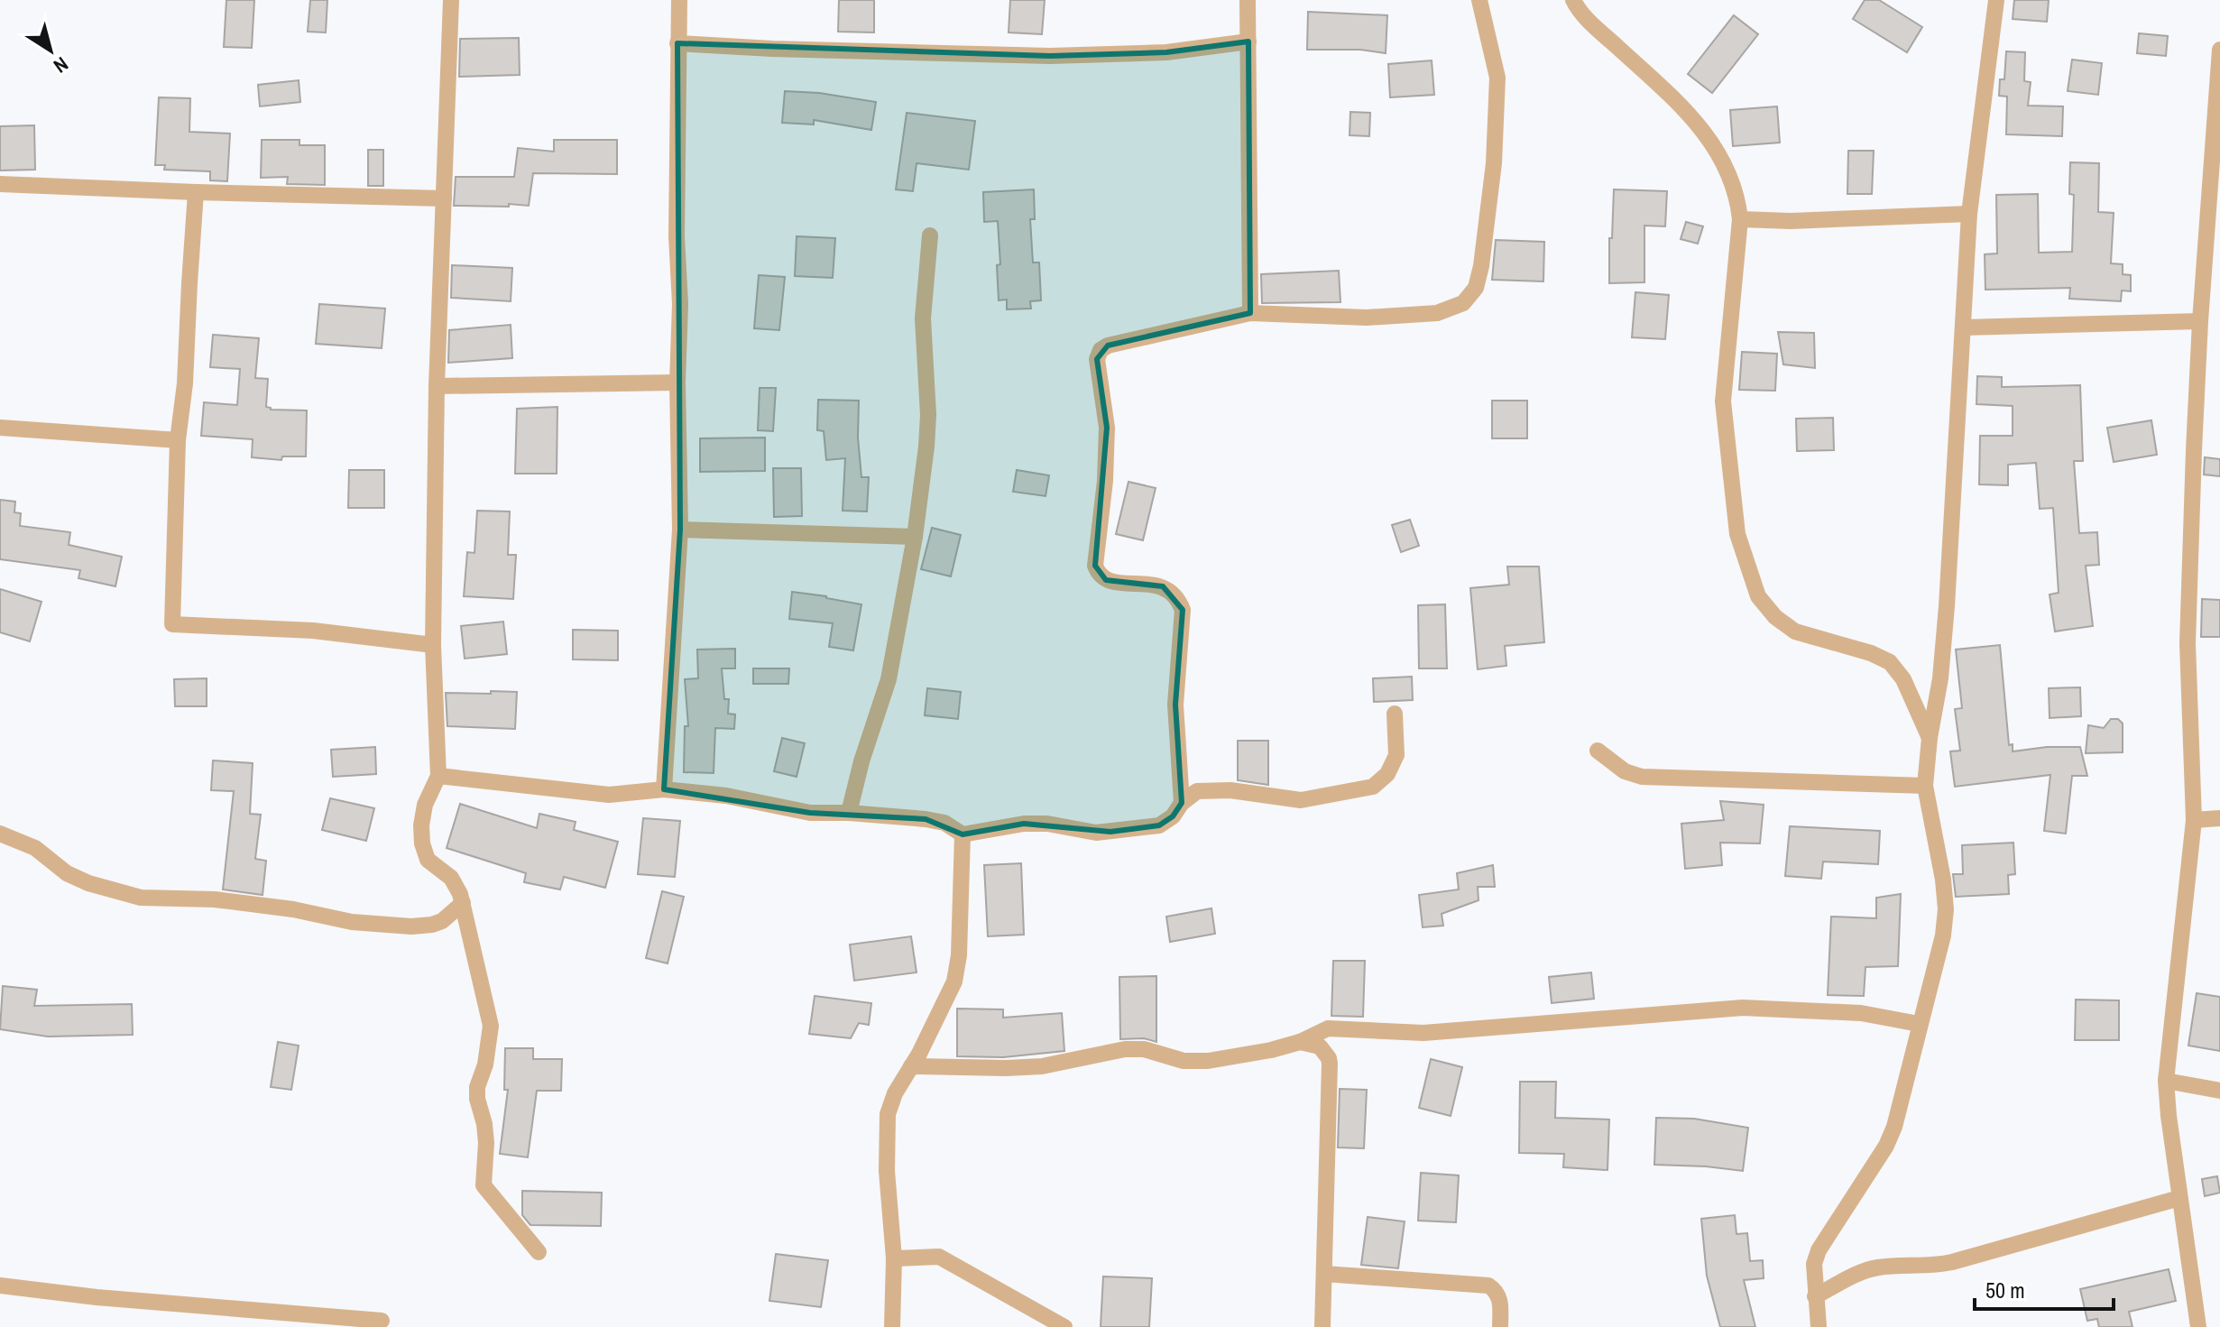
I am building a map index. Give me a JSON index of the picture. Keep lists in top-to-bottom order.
{
  "scale_bar": "50 m",
  "north": "bottom right"
}
